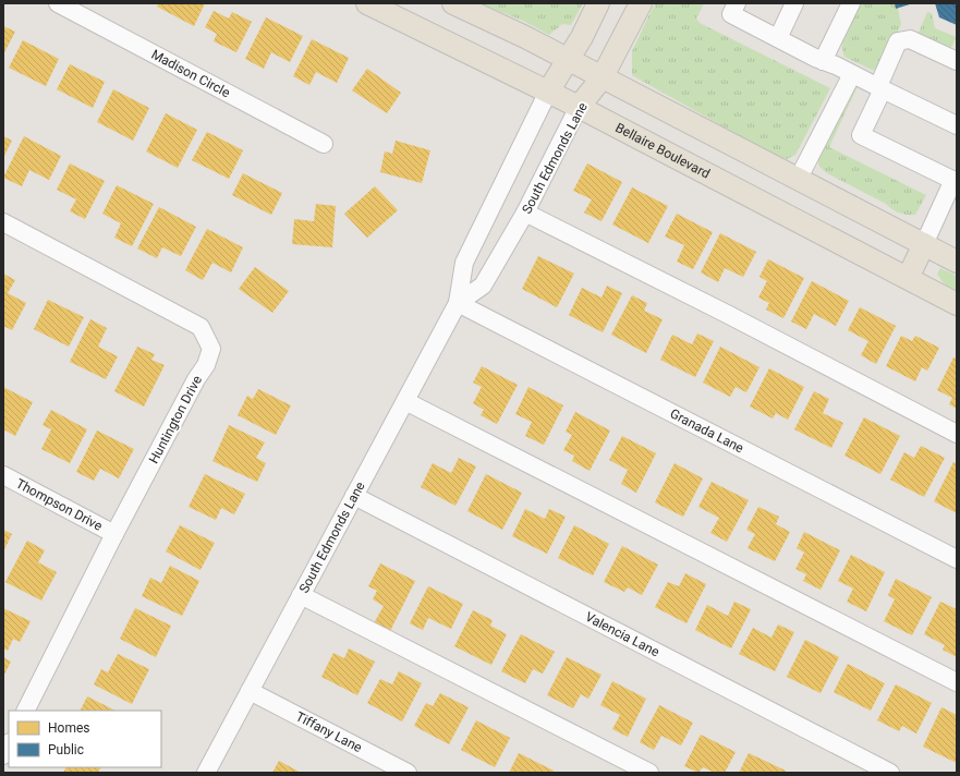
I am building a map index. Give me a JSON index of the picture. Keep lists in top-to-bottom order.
{
  "streets": {
    "main road": ["Bellaire Boulevard", "South Edmonds Lane"],
    "street": [
      "Madison Circle",
      "Huntington Drive",
      "Granada Lane",
      "Thompson Drive",
      "Valencia Lane",
      "Tiffany Lane"
    ]
  },
  "crossings": [
    ["Bellaire Boulevard", "South Edmonds Lane"],
    ["South Edmonds Lane", "Granada Lane"],
    ["South Edmonds Lane", "Valencia Lane"],
    ["South Edmonds Lane", "Tiffany Lane"],
    ["Huntington Drive", "Thompson Drive"]
  ],
  "legend": ["Homes", "Public"]
}
